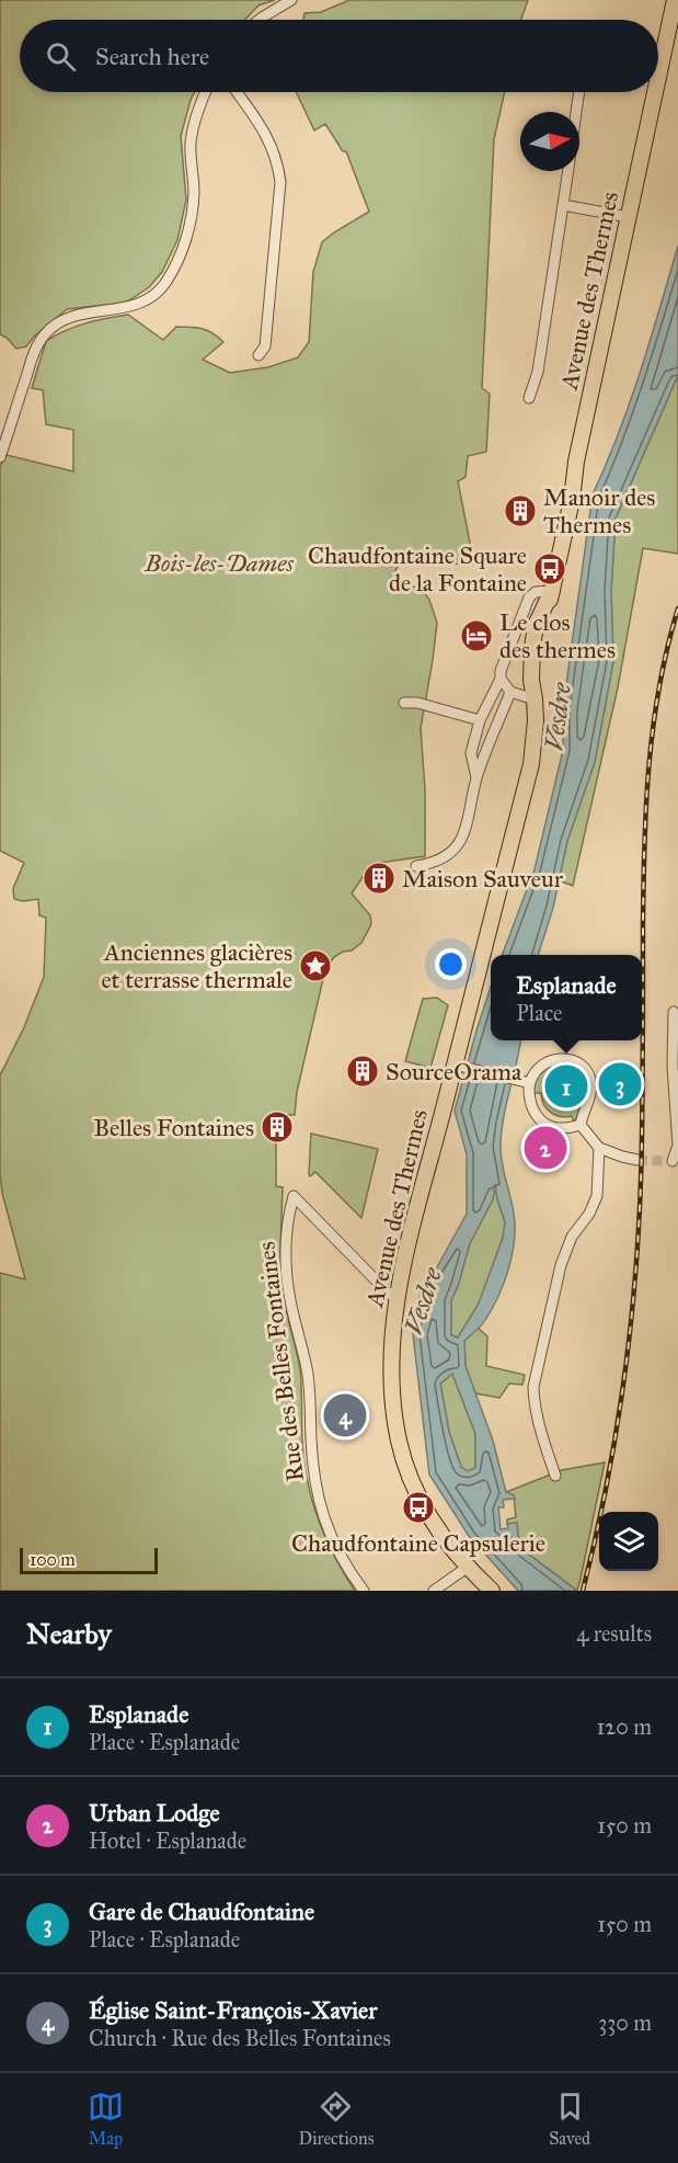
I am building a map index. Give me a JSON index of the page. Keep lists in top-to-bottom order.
{
  "streets": {
    "main road": ["Avenue des Thermes"],
    "street": ["Rue des Belles Fontaines"]
  },
  "crossings": [
    ["Avenue des Thermes", "Rue des Belles Fontaines"]
  ],
  "water": ["Vesdre"],
  "parks": ["Bois-les-Dames"],
  "places": {
    "building": [
      "Manoir des Thermes",
      "Maison Sauveur",
      "SourceOrama",
      "Belles Fontaines"
    ],
    "bus stop": ["Chaudfontaine Square de la Fontaine", "Chaudfontaine Capsulerie"],
    "hotel": ["Le clos des thermes"],
    "place": ["Anciennes glacières et terrasse thermale"]
  },
  "scale_bar": "100 m",
  "north": "right",
  "page": {
    "search": "Search here",
    "popup": ["Esplanade", "Place"],
    "pins": [
      "3",
      "1",
      "2",
      "4"
    ],
    "scale": "100 m",
    "heading": ["Nearby", "4 results"],
    "list": [
      {
        "mark": "1",
        "name": "Esplanade",
        "note": "Place · Esplanade",
        "value": "120 m"
      },
      {
        "mark": "2",
        "name": "Urban Lodge",
        "note": "Hotel · Esplanade",
        "value": "150 m"
      },
      {
        "mark": "3",
        "name": "Gare de Chaudfontaine",
        "note": "Place · Esplanade",
        "value": "150 m"
      },
      {
        "mark": "4",
        "name": "Église Saint-François-Xavier",
        "note": "Church · Rue des Belles Fontaines",
        "value": "330 m"
      }
    ],
    "nav": ["Map", "Directions", "Saved"]
  }
}
